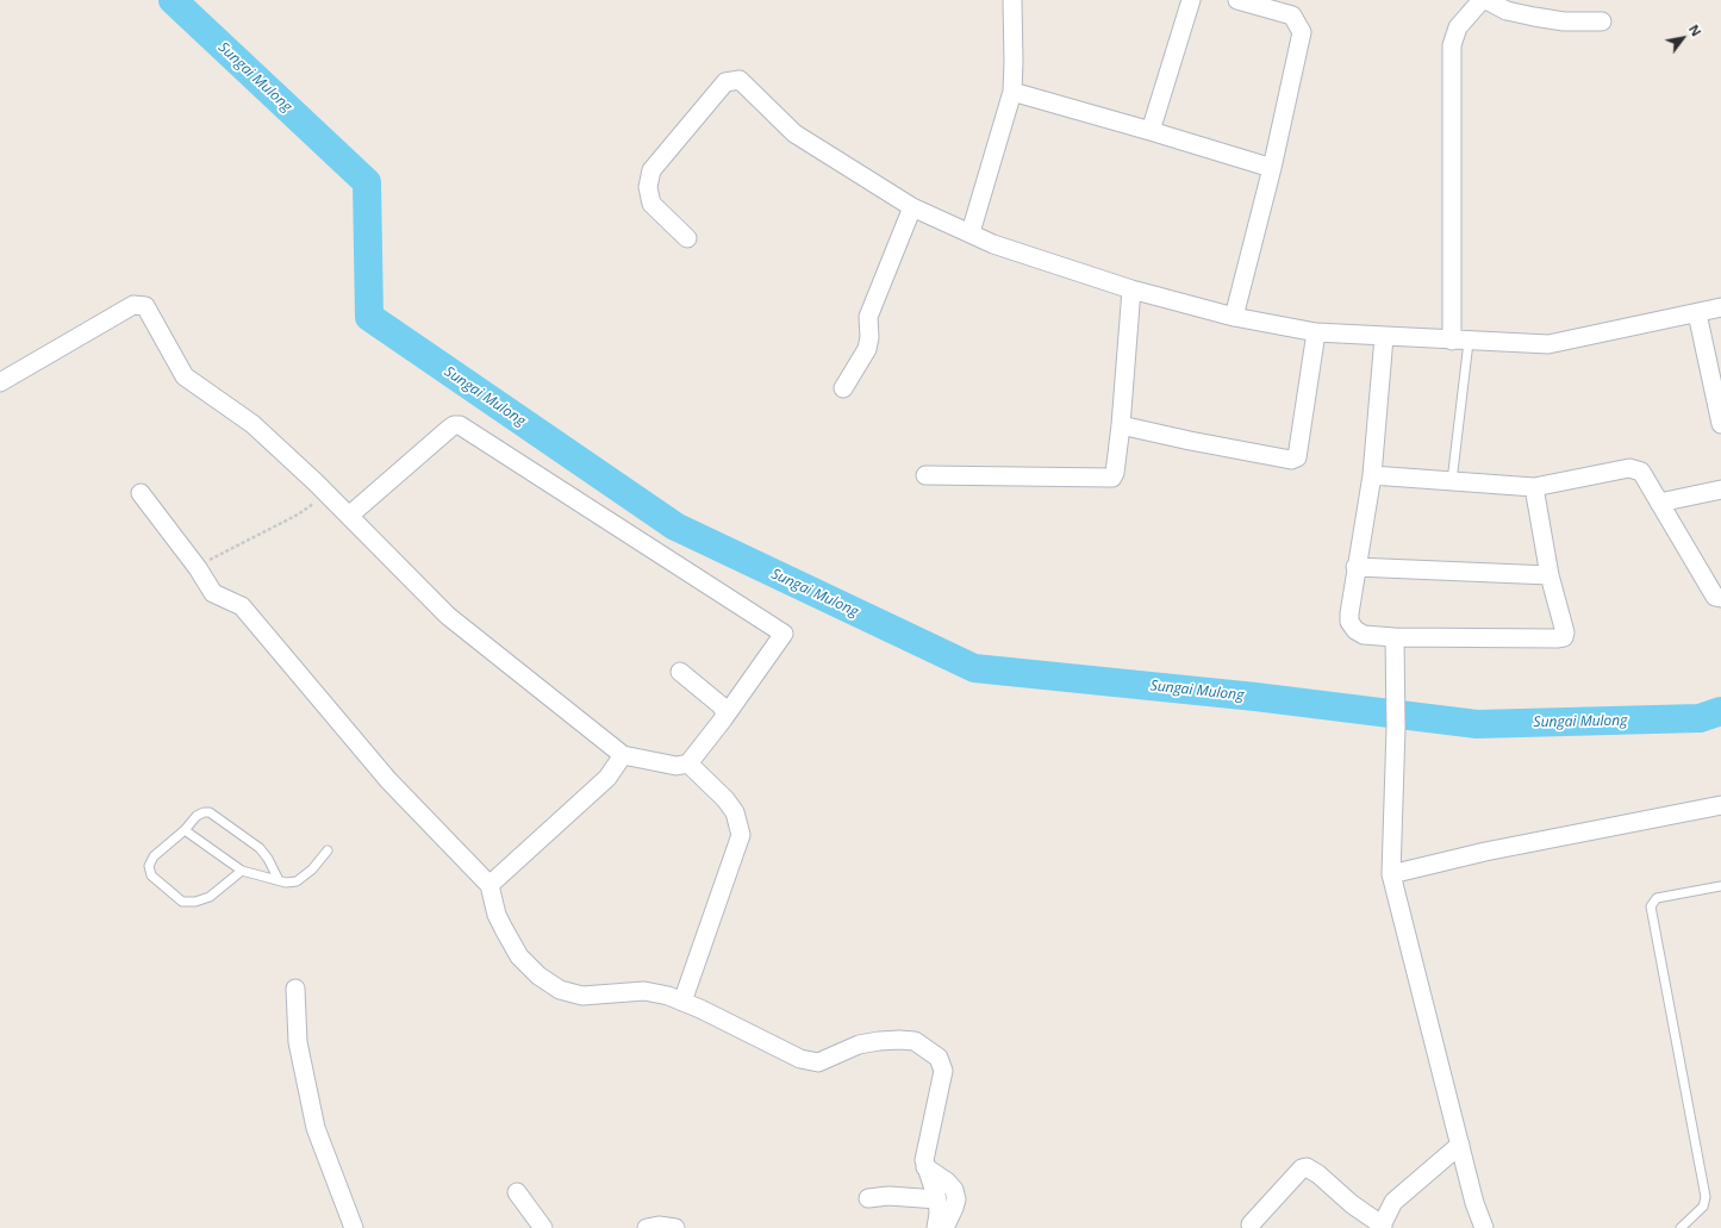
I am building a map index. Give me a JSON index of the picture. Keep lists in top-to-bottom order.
{
  "water": ["Sungai Mulong"],
  "north": "top right"
}
